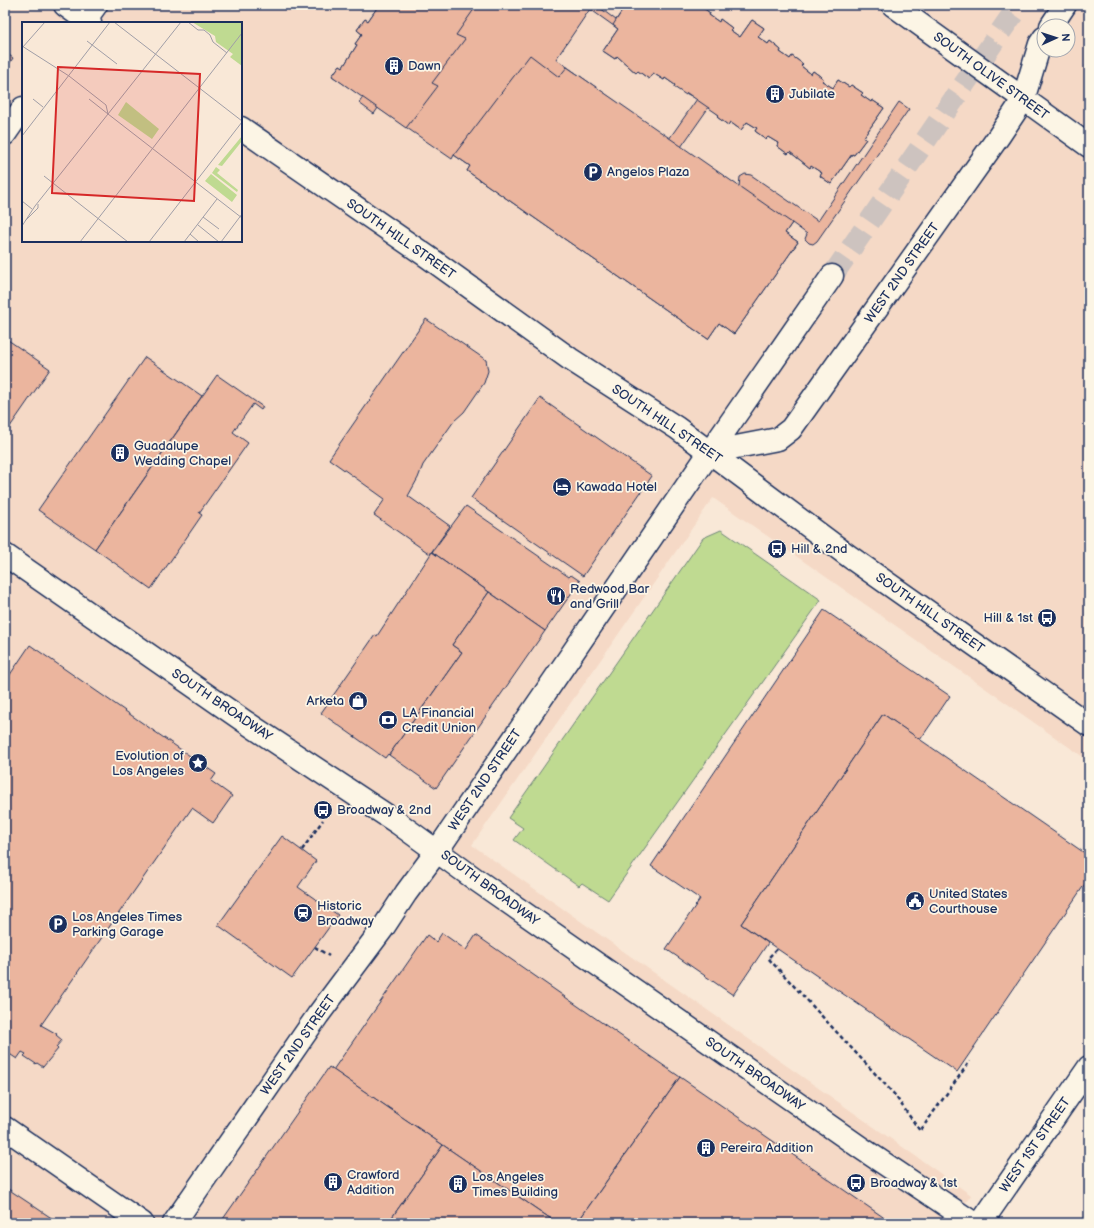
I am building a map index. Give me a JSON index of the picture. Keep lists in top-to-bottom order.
{
  "streets": {
    "main road": [
      "SOUTH OLIVE STREET",
      "SOUTH HILL STREET",
      "WEST 2ND STREET",
      "SOUTH BROADWAY",
      "WEST 1ST STREET"
    ]
  },
  "crossings": [
    ["SOUTH OLIVE STREET", "WEST 2ND STREET"],
    ["SOUTH HILL STREET", "WEST 2ND STREET"],
    ["WEST 2ND STREET", "SOUTH BROADWAY"]
  ],
  "places": {
    "building": [
      "Dawn",
      "Jubilate",
      "Guadalupe Wedding Chapel",
      "Pereira Addition",
      "Crawford Addition",
      "Los Angeles Times Building"
    ],
    "parking": ["Angelos Plaza", "Los Angeles Times Parking Garage"],
    "hotel": ["Kawada Hotel"],
    "bus stop": [
      "Hill & 2nd",
      "Hill & 1st",
      "Broadway & 2nd",
      "Broadway & 1st"
    ],
    "restaurant": ["Redwood Bar and Grill"],
    "shop": ["Arketa"],
    "bank": ["LA Financial Credit Union"],
    "place": ["Evolution of Los Angeles"],
    "public building": ["United States Courthouse"],
    "station": ["Historic Broadway"]
  },
  "north": "right"
}
